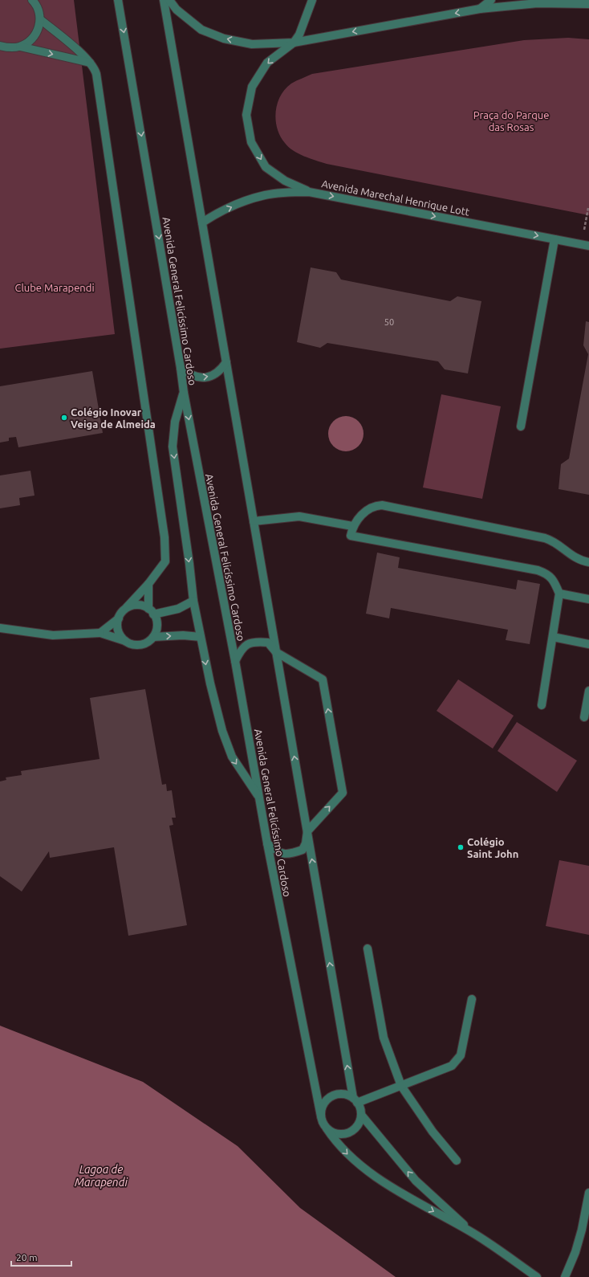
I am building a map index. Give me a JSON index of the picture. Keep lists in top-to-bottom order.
{
  "streets": {
    "street": ["Avenida Marechal Henrique Lott", "Avenida General Felicíssimo Cardoso"]
  },
  "one_way": ["Avenida Marechal Henrique Lott"],
  "water": ["Lagoa de Marapendi"],
  "parks": ["Praça do Parque das Rosas", "Clube Marapendi"],
  "places": ["Colégio Inovar Veiga de Almeida", "Colégio Saint John"],
  "house_numbers": ["50"],
  "scale_bar": "20 m"
}
